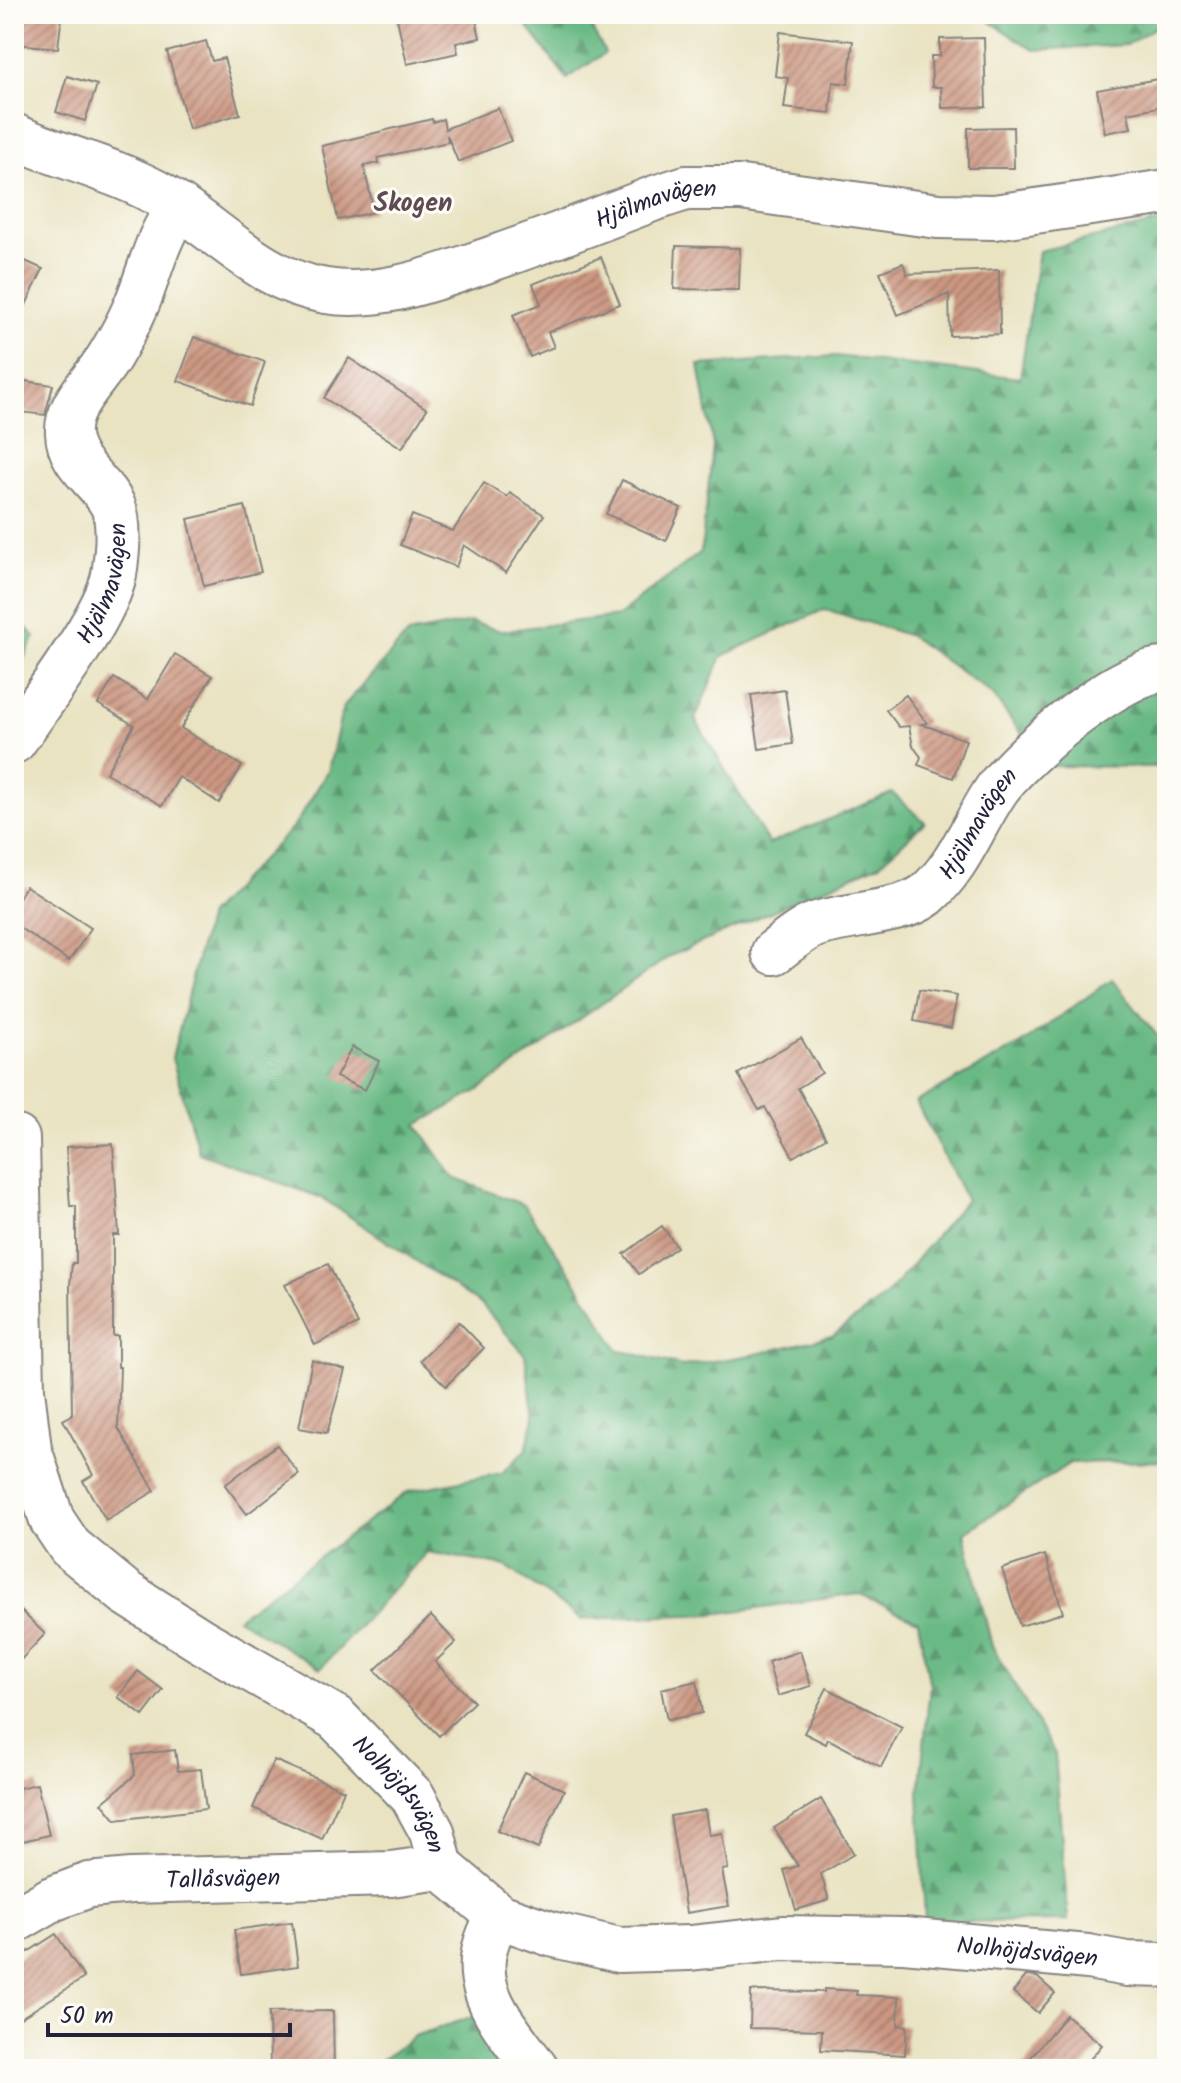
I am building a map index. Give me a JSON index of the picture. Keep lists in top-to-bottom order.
{
  "streets": {
    "street": ["Hjälmavägen", "Nolhöjdsvägen", "Tallåsvägen"]
  },
  "crossings": [
    ["Nolhöjdsvägen", "Tallåsvägen"]
  ],
  "districts": ["Skogen"],
  "scale_bar": "50 m"
}
